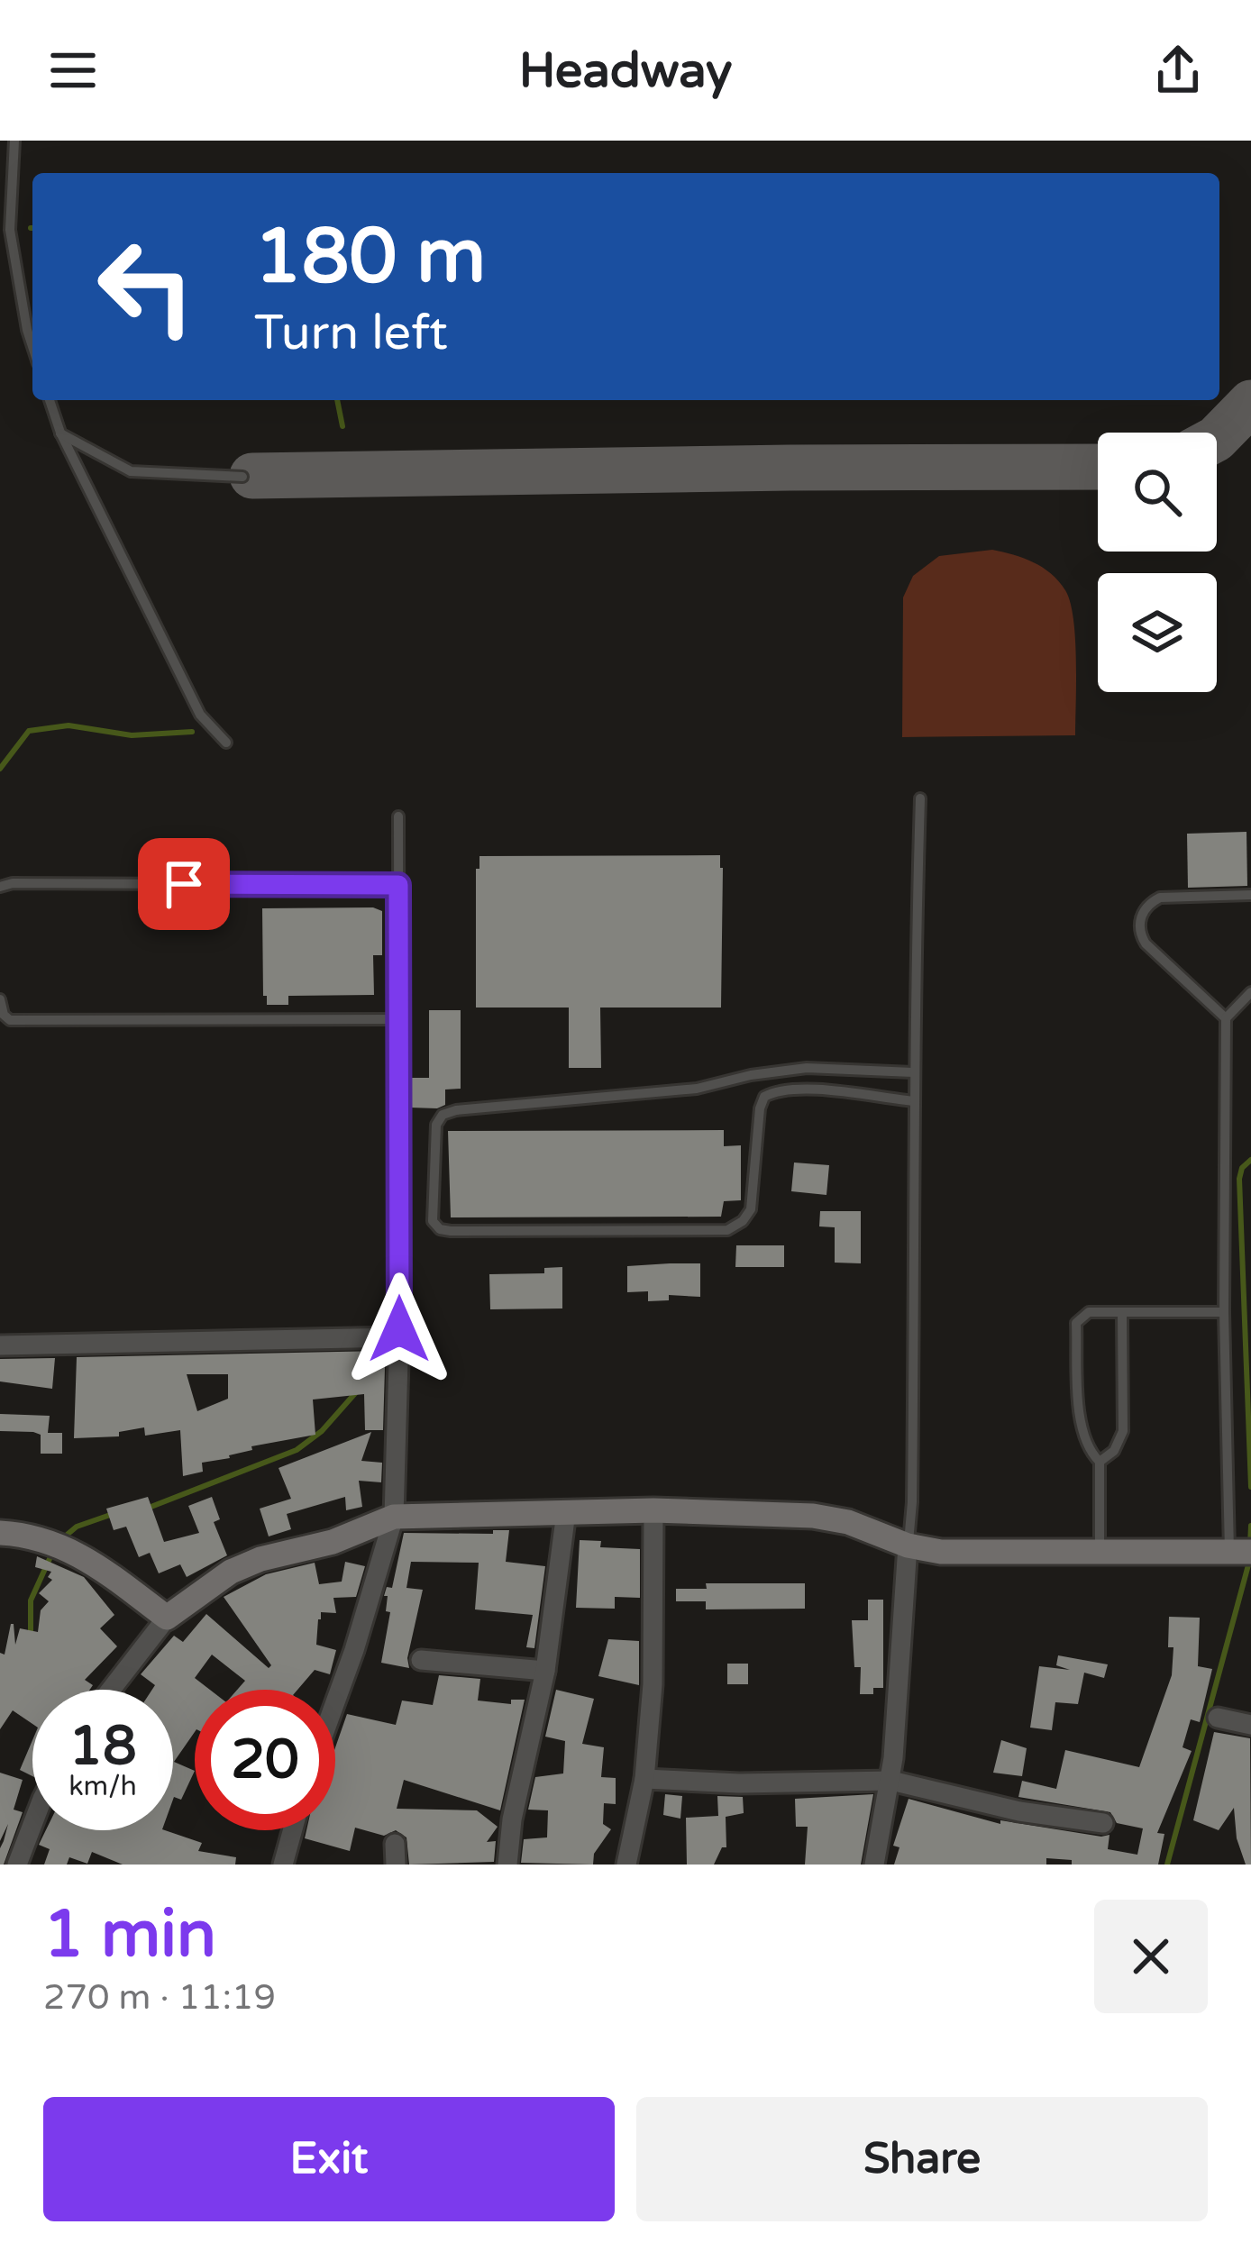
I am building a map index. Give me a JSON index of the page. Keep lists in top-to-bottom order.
{
  "page": {
    "header": "Headway",
    "turn": ["180 m", "Turn left"],
    "speed": "18 km/h",
    "limit": "20",
    "heading": ["1 min", "270 m · 11:19"],
    "buttons": ["Exit", "Share"]
  }
}
